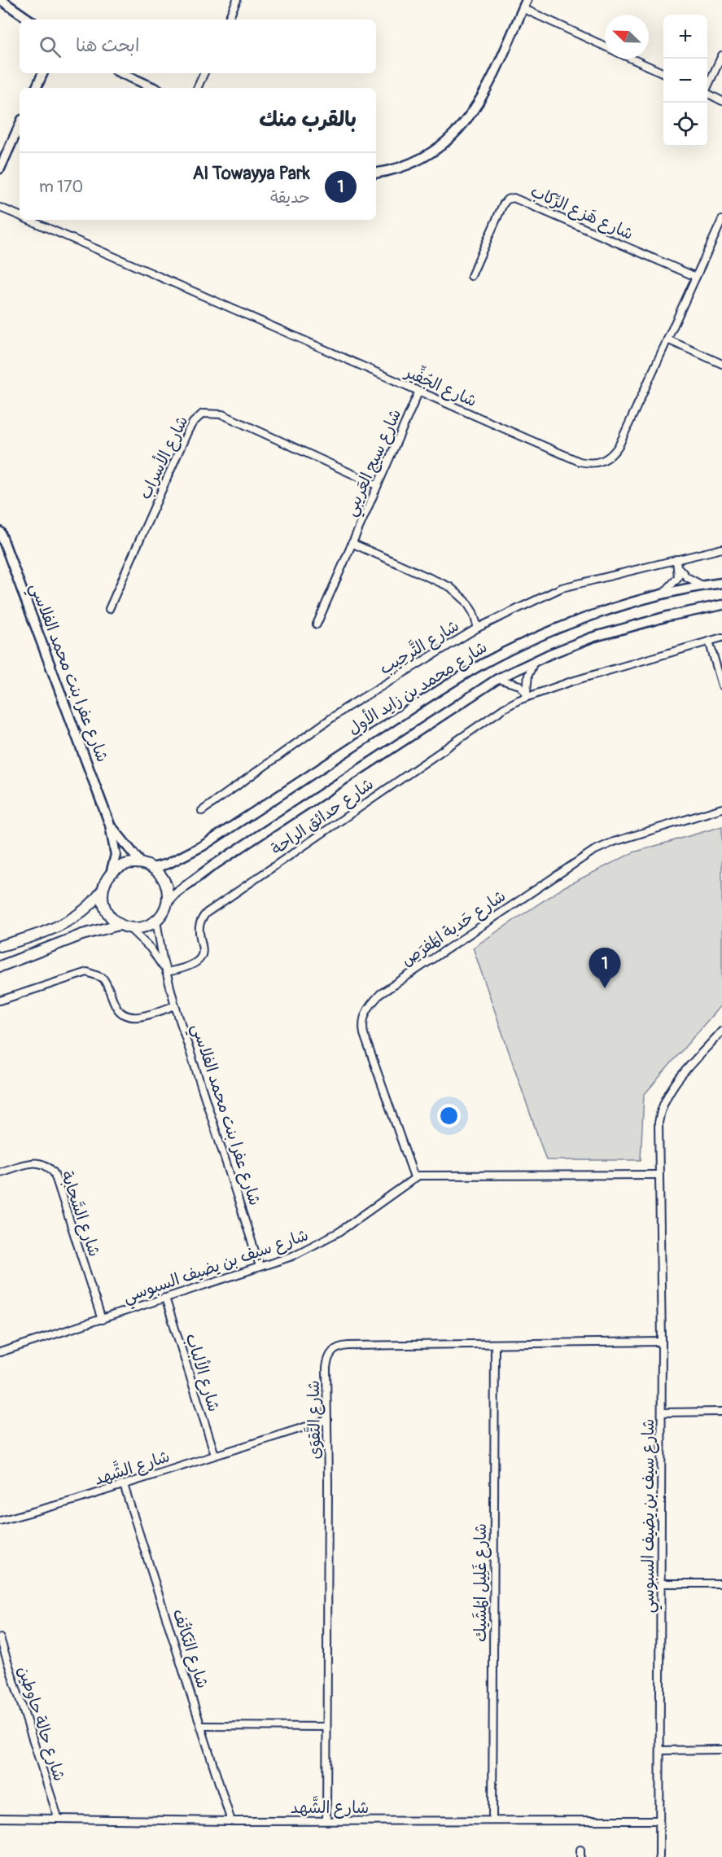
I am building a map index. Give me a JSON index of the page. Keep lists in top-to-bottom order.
{
  "streets": {
    "main road": ["شارع عفرا بنت محمد الفلاسي", "شارع محمد بن زايد الأول"],
    "street": [
      "شارع هَزع الرِّكاب",
      "شارع الجُفِّير",
      "شارع الأسراب",
      "شارع سيح العَريبي",
      "شارع التَّرحِيب",
      "شارع حدائق الراحة",
      "شارع حَدبة المَفرَص",
      "شارع السَّحابة",
      "شارع سيف بن يضيف السبوسي",
      "شارع الألباب",
      "شارع التَّقوَى",
      "شارع الشَّهد",
      "شارع غَلِيل المُشَيك",
      "شارع التَكاتُف",
      "شارع حالة حاوطين"
    ]
  },
  "crossings": [
    ["شارع هَزع الرِّكاب", "شارع الجُفِّير"],
    ["شارع الجُفِّير", "شارع سيح العَريبي"],
    ["شارع الأسراب", "شارع سيح العَريبي"],
    ["شارع عفرا بنت محمد الفلاسي", "شارع محمد بن زايد الأول"],
    ["شارع عفرا بنت محمد الفلاسي", "شارع حدائق الراحة"],
    ["شارع عفرا بنت محمد الفلاسي", "شارع سيف بن يضيف السبوسي"],
    ["شارع حَدبة المَفرَص", "شارع سيف بن يضيف السبوسي"],
    ["شارع السَّحابة", "شارع سيف بن يضيف السبوسي"],
    ["شارع سيف بن يضيف السبوسي", "شارع الألباب"],
    ["شارع سيف بن يضيف السبوسي", "شارع التَّقوَى"],
    ["شارع سيف بن يضيف السبوسي", "شارع الشَّهد"],
    ["شارع الألباب", "شارع الشَّهد"],
    ["شارع التَّقوَى", "شارع الشَّهد"],
    ["شارع التَّقوَى", "شارع غَلِيل المُشَيك"],
    ["شارع الشَّهد", "شارع غَلِيل المُشَيك"],
    ["شارع الشَّهد", "شارع التَكاتُف"],
    ["شارع الشَّهد", "شارع حالة حاوطين"]
  ],
  "north": "top left",
  "page": {
    "map_buttons": ["+", "−"],
    "search": "ابحث هنا",
    "heading": "بالقرب منك",
    "list": [
      {
        "mark": "1",
        "name": "Al Towayya Park",
        "note": "حديقة",
        "value": "170 m"
      }
    ],
    "pins": "1"
  }
}
